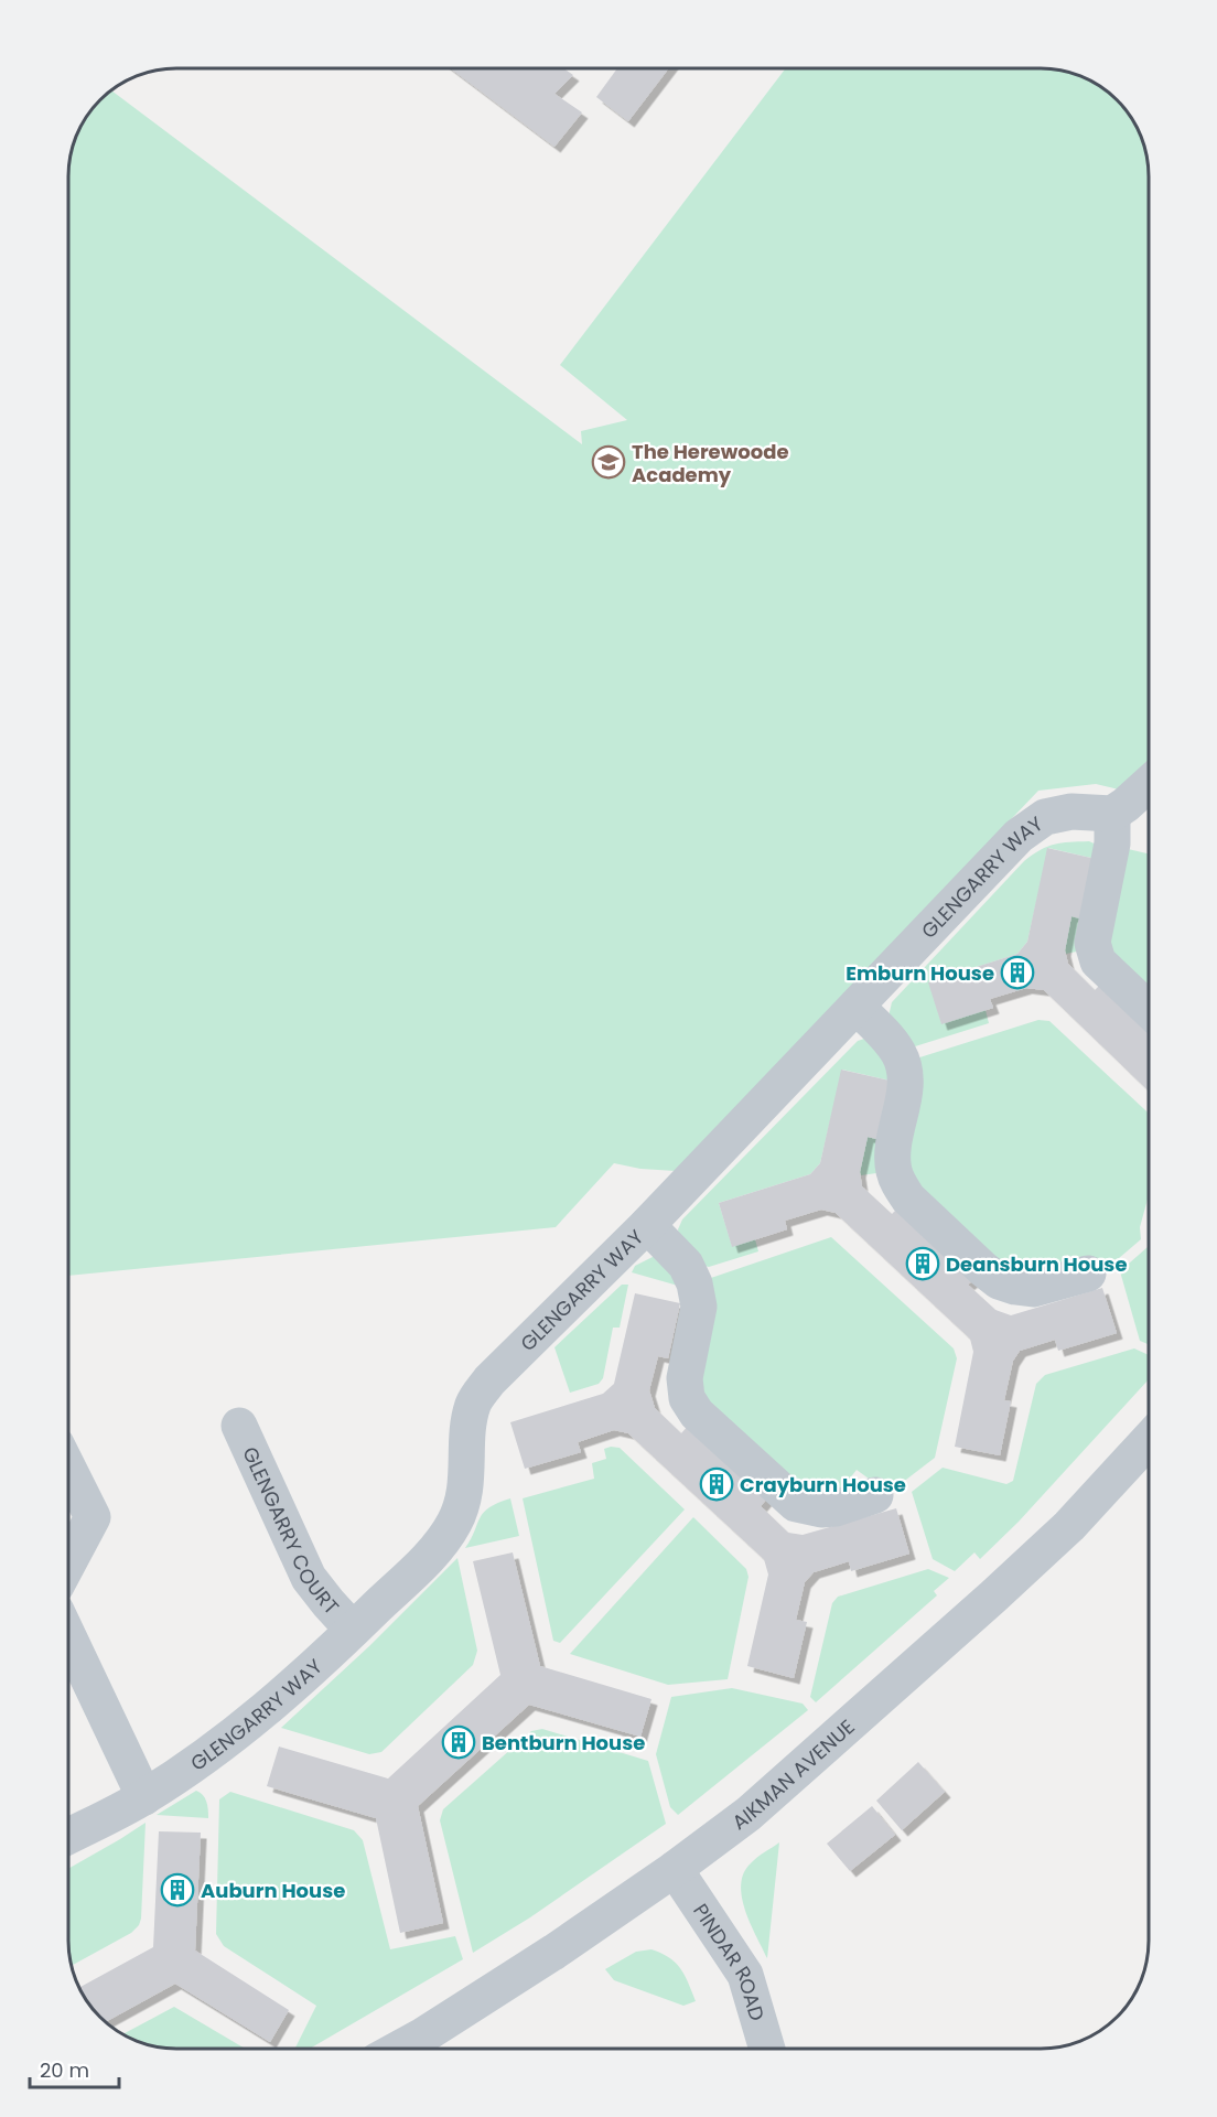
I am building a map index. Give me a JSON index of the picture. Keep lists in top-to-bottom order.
{
  "streets": {
    "street": [
      "GLENGARRY WAY",
      "GLENGARRY COURT",
      "AIKMAN AVENUE",
      "PINDAR ROAD"
    ]
  },
  "crossings": [
    ["GLENGARRY WAY", "GLENGARRY COURT"],
    ["AIKMAN AVENUE", "PINDAR ROAD"]
  ],
  "places": {
    "school or university": ["The Herewoode Academy"],
    "building": [
      "Emburn House",
      "Deansburn House",
      "Crayburn House",
      "Bentburn House",
      "Auburn House"
    ]
  },
  "scale_bar": "20 m"
}
